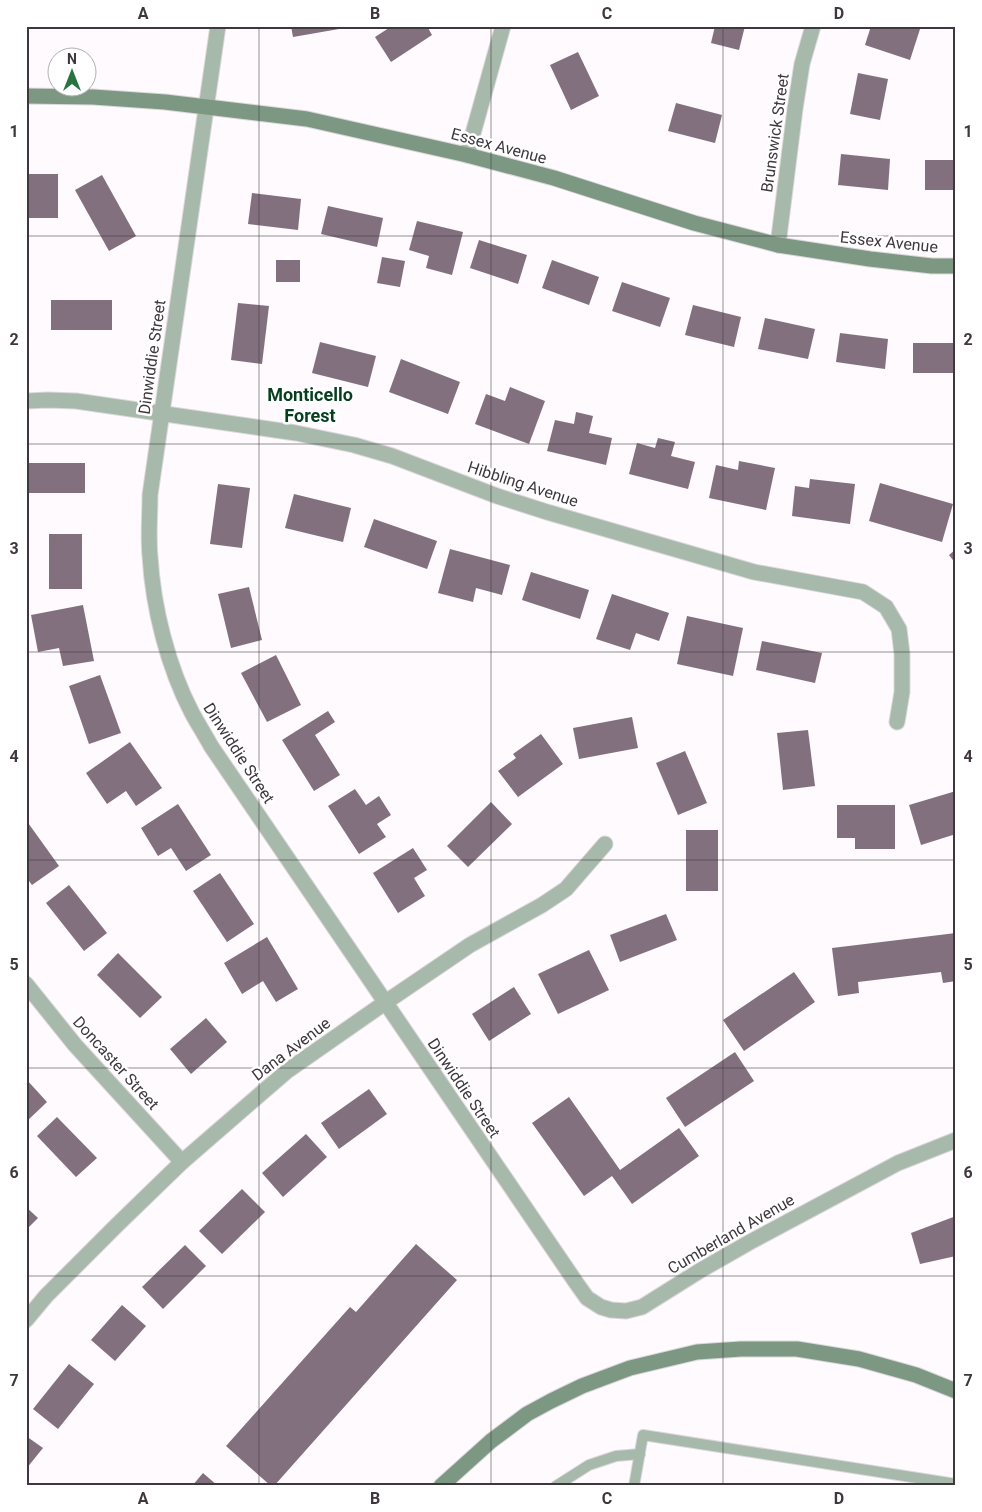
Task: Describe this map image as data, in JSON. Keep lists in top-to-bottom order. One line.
{"streets":{"street":["Brunswick Street","Essex Avenue","Dinwiddie Street","Hibbling Avenue","Dana Avenue","Doncaster Street","Cumberland Avenue"]},"crossings":[["Brunswick Street","Essex Avenue"],["Essex Avenue","Dinwiddie Street"],["Dinwiddie Street","Hibbling Avenue"],["Dinwiddie Street","Dana Avenue"],["Dinwiddie Street","Cumberland Avenue"],["Dana Avenue","Doncaster Street"]],"districts":["Monticello Forest"],"north":"top","grid":{"columns":["A","B","C","D"],"rows":["1","2","3","4","5","6","7"]}}
